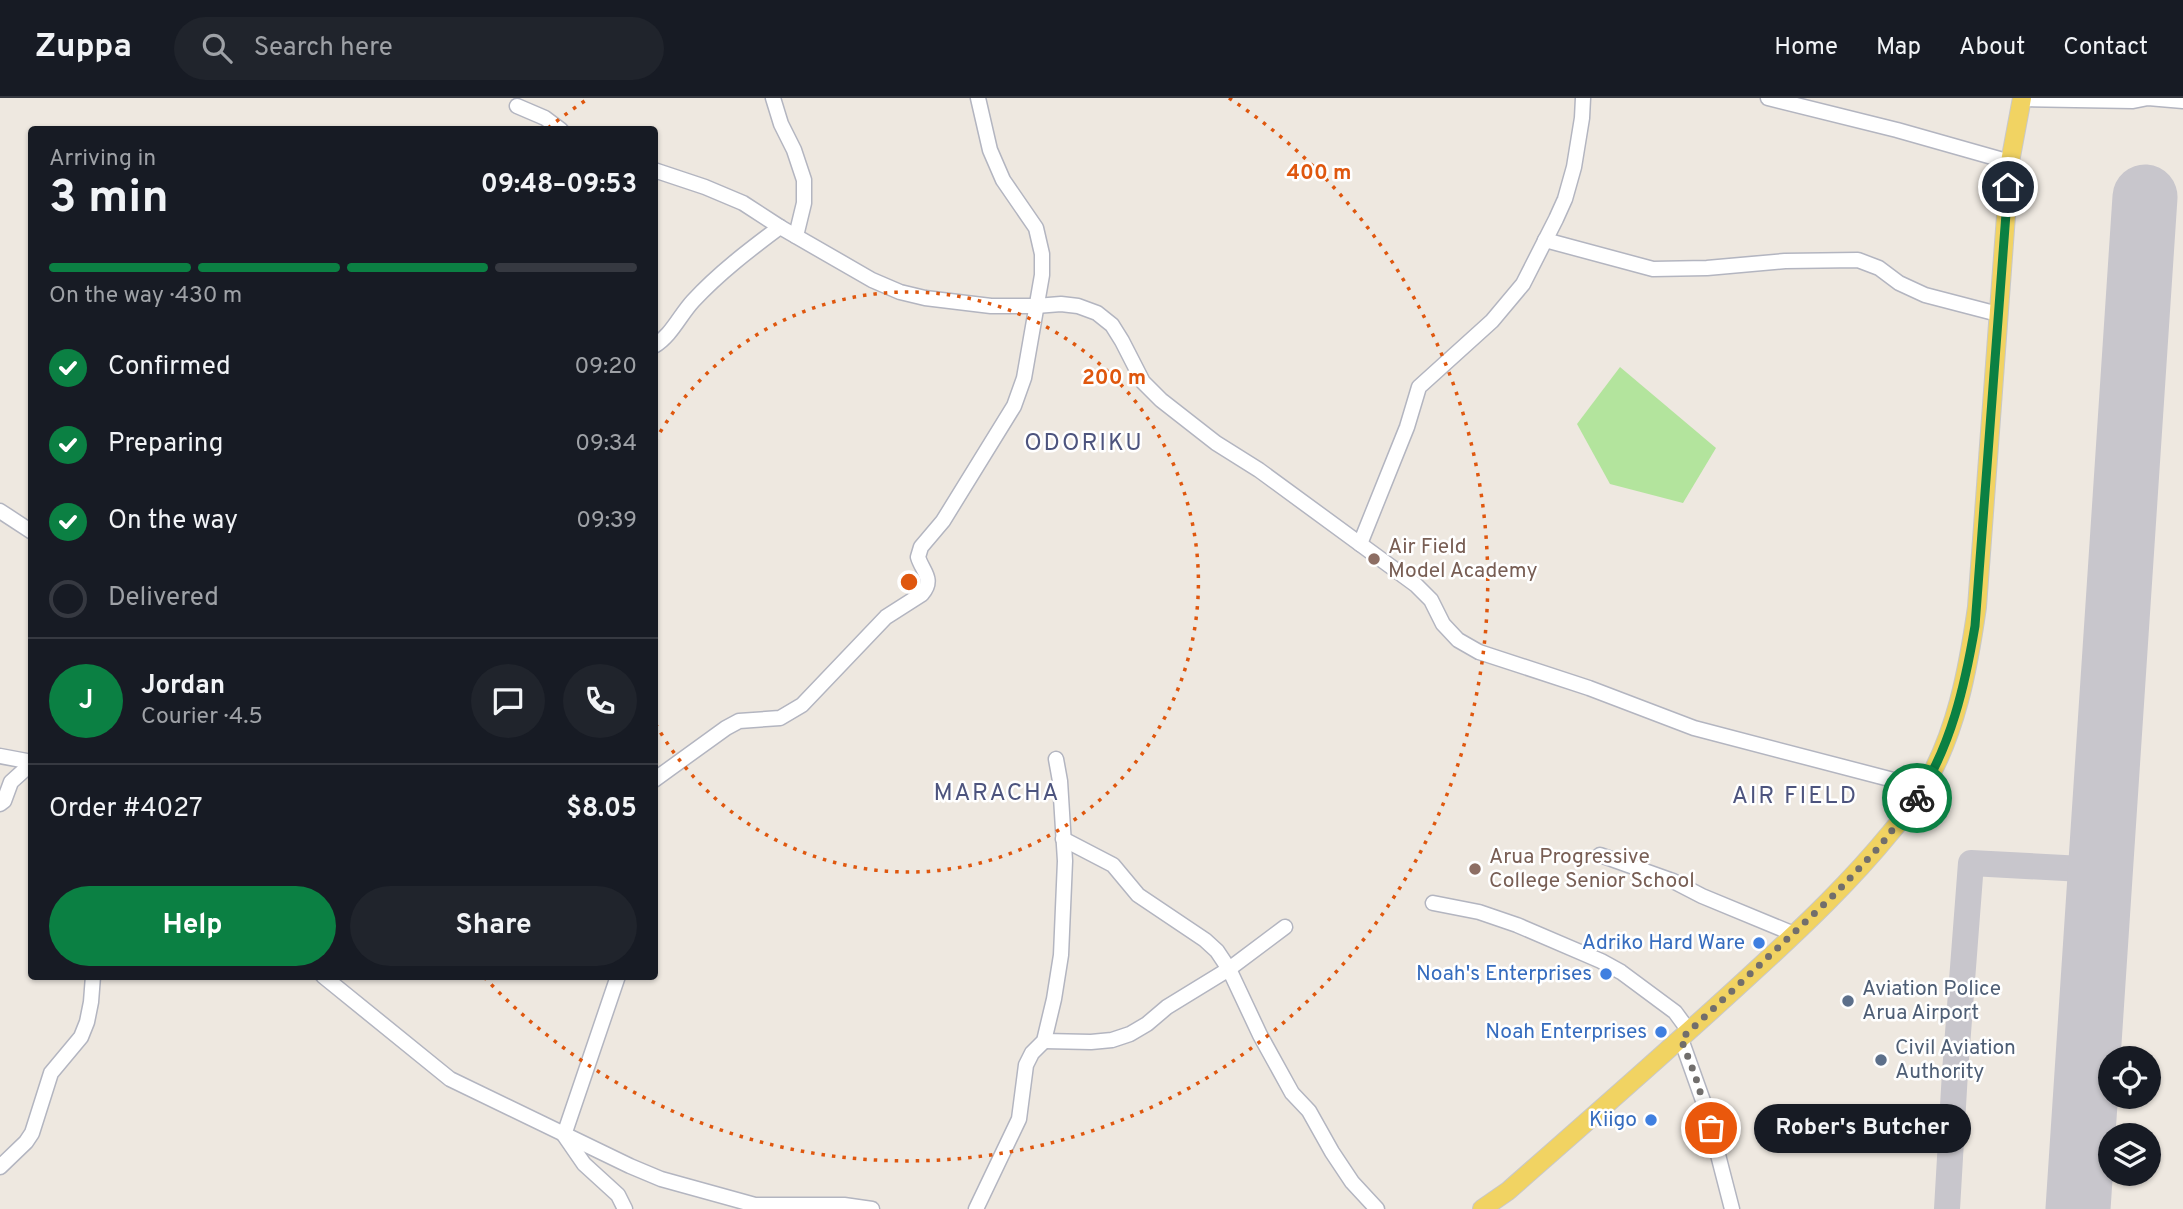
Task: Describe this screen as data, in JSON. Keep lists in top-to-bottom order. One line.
{"districts":["ODORIKU","MARACHA","AIR FIELD"],"places":["Air Field Model Academy","Arua Progressive College Senior School","Adriko Hard Ware","Noah's Enterprises","Aviation Police Arua Airport","Noah Enterprises","Civil Aviation Authority","Kiigo","Rober's Butcher"],"page":{"header":"Zuppa","search":"Search here","nav":["Home","Map","About","Contact"],"heading":["3 min","Arriving in","09:48–09:53"],"panel":["Jordan","Courier · 4.5","Order #4027","$8.05"],"bar":"On the way · 430 m","list":[["Confirmed","09:20"],["Preparing","09:34"],["On the way","09:39"],"Delivered"],"round":"J","buttons":["Help","Share"],"bubble":"Rober's Butcher"},"rings":["400 m","200 m"]}
